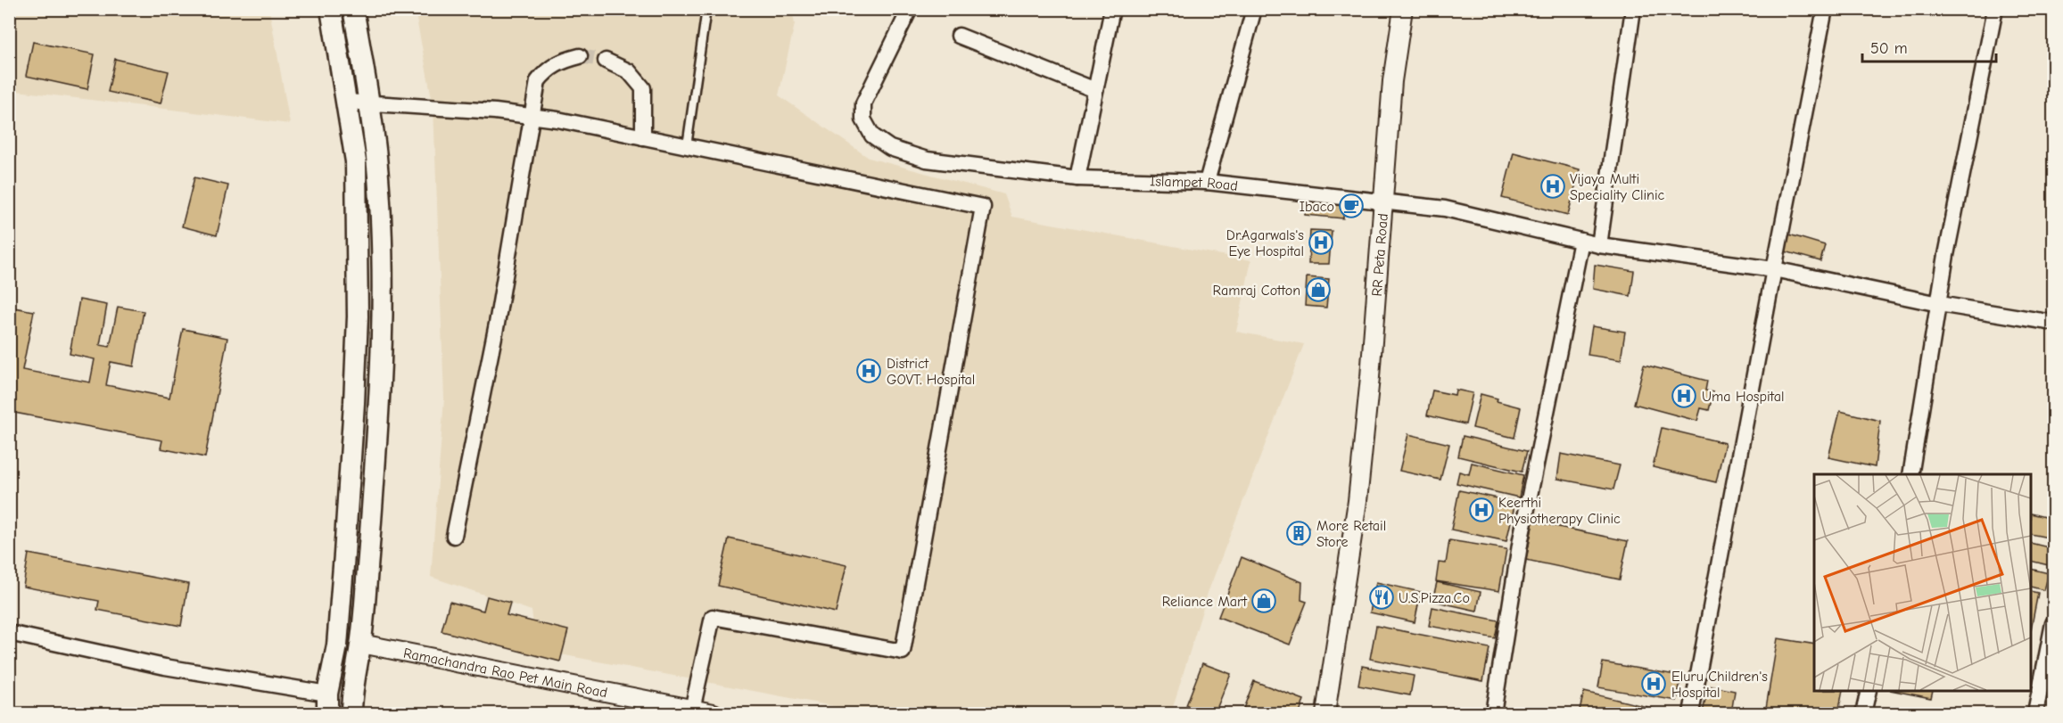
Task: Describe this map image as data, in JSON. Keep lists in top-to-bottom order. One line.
{"streets":{"street":["Islampet Road","RR Peta Road","Ramachandra Rao Pet Main Road"]},"crossings":[["Islampet Road","RR Peta Road"]],"places":{"hospital":["Vijaya Multi Speciality Clinic","Dr.Agarwals's Eye Hospital","District GOVT. Hospital","Uma Hospital","Keerthi Physiotherapy Clinic","Eluru Children's Hospital"],"cafe":["Ibaco"],"shop":["Ramraj Cotton","Reliance Mart"],"building":["More Retail Store"],"restaurant":["U.S.Pizza.Co"]},"scale_bar":"50 m"}
